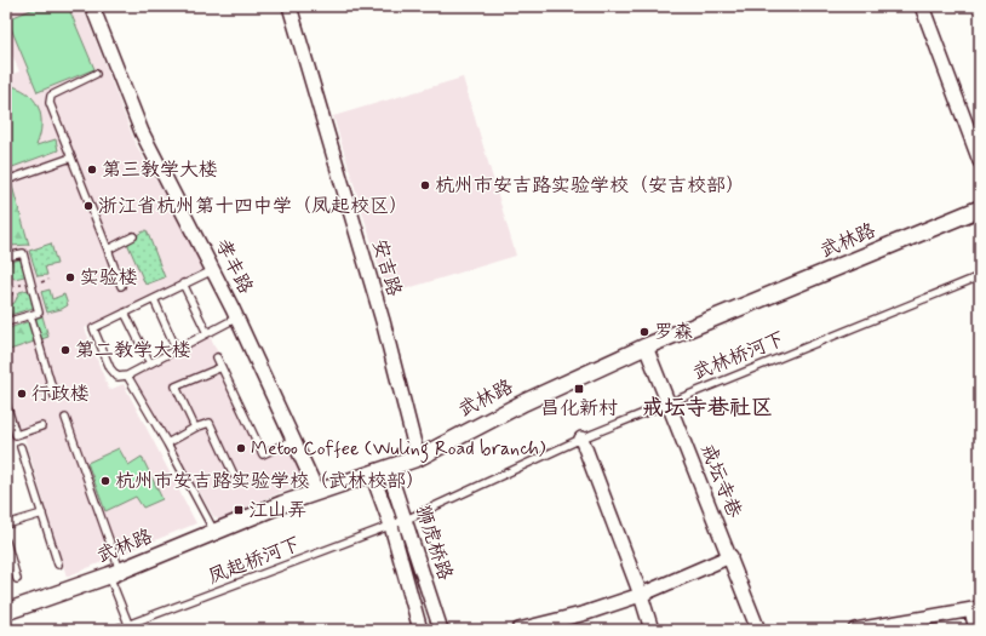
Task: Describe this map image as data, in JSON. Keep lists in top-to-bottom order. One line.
{"streets":{"street":["武林路","孝丰路","安吉路","戒坛寺巷","狮虎桥路"],"lane":["武林桥河下","凤起桥河下"]},"crossings":[["武林路","孝丰路"],["武林路","安吉路"],["武林路","戒坛寺巷"],["武林路","狮虎桥路"],["武林桥河下","戒坛寺巷"],["武林桥河下","狮虎桥路"],["武林桥河下","凤起桥河下"],["狮虎桥路","凤起桥河下"]],"districts":["戒坛寺巷社区"],"places":{"other":["第三教学大楼","杭州市安吉路实验学校（安吉校部）","浙江省杭州第十四中学（凤起校区）","实验楼","罗森","第二教学大楼","行政楼","Metoo Coffee (Wuling Road branch)","杭州市安吉路实验学校（武林校部）"],"transit":["昌化新村","江山弄"]}}
